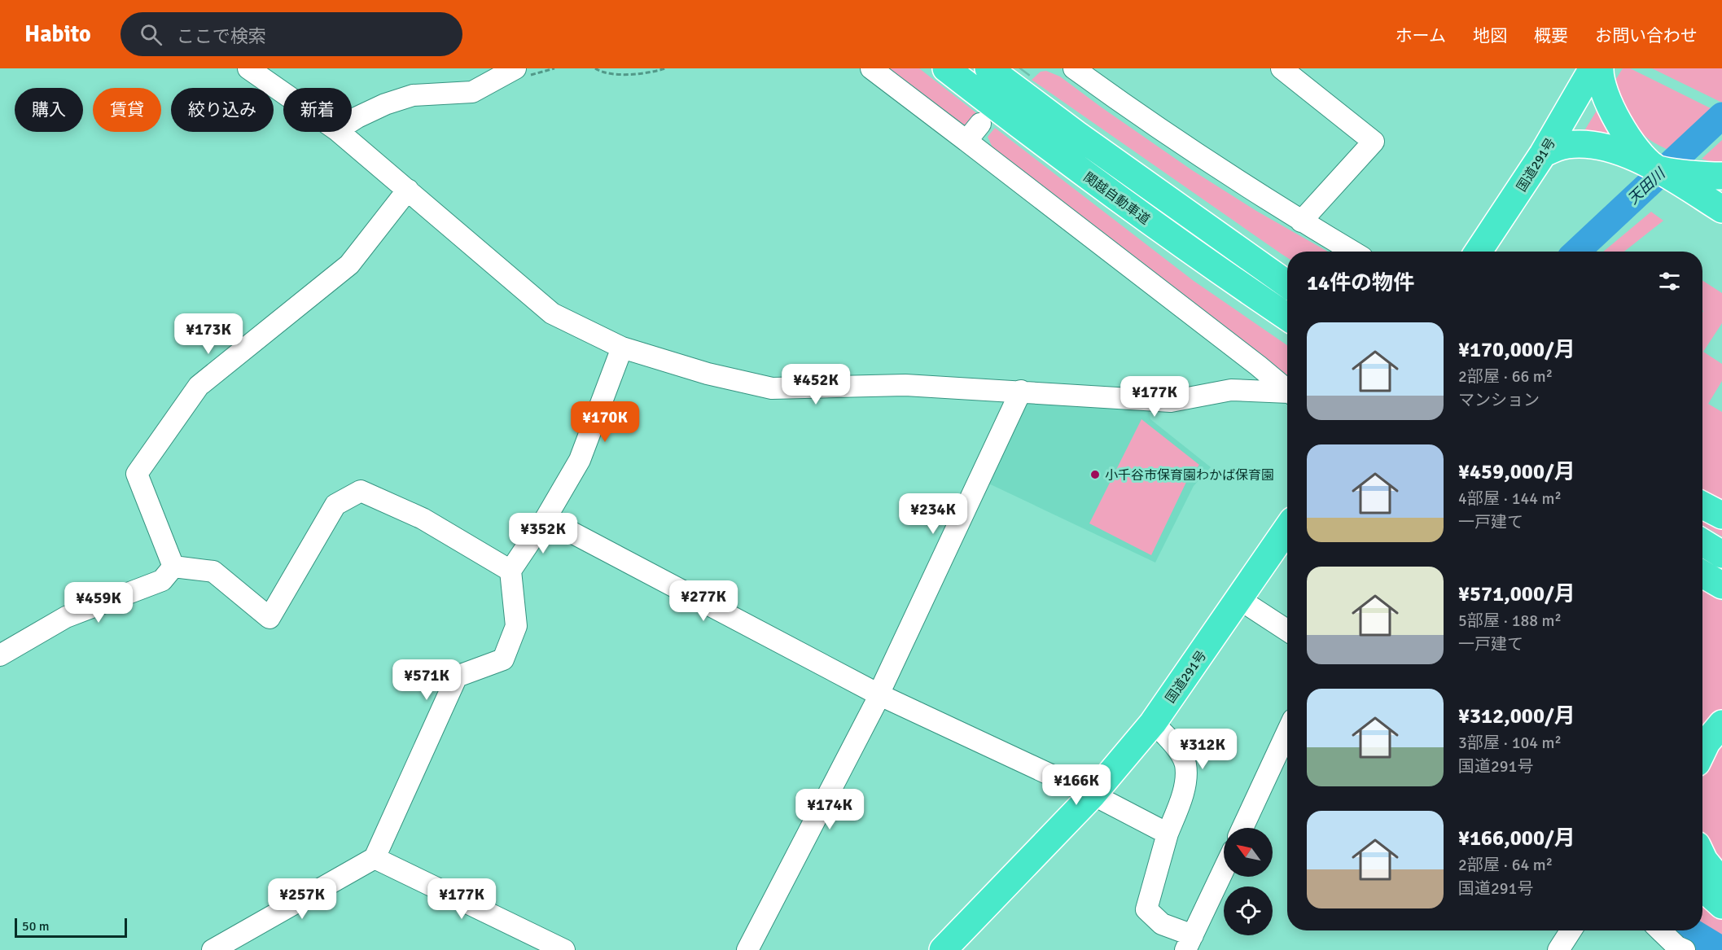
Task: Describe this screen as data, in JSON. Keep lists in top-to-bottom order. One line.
{"streets":{"highway":["国道291号","関越自動車道"]},"water":["天田川"],"places":["小千谷市保育園わかば保育園"],"scale_bar":"50 m","north":"top left","page":{"header":"Habito","search":"ここで検索","nav":["ホーム","地図","概要","お問い合わせ"],"chip":["購入","賃貸","絞り込み","新着"],"heading":"14件の物件","list":[{"name":"¥170,000/月","note":"2部屋 · 66 m² · マンション"},{"name":"¥459,000/月","note":"4部屋 · 144 m² · 一戸建て"},{"name":"¥571,000/月","note":"5部屋 · 188 m² · 一戸建て"},{"name":"¥312,000/月","note":"3部屋 · 104 m² · 国道291号"},{"name":"¥166,000/月","note":"2部屋 · 64 m² · 国道291号"}],"price":["¥173K","¥452K","¥177K","¥170K","¥234K","¥352K","¥277K","¥459K","¥571K","¥312K","¥166K","¥174K","¥257K","¥177K"],"scale":"50 m"}}
